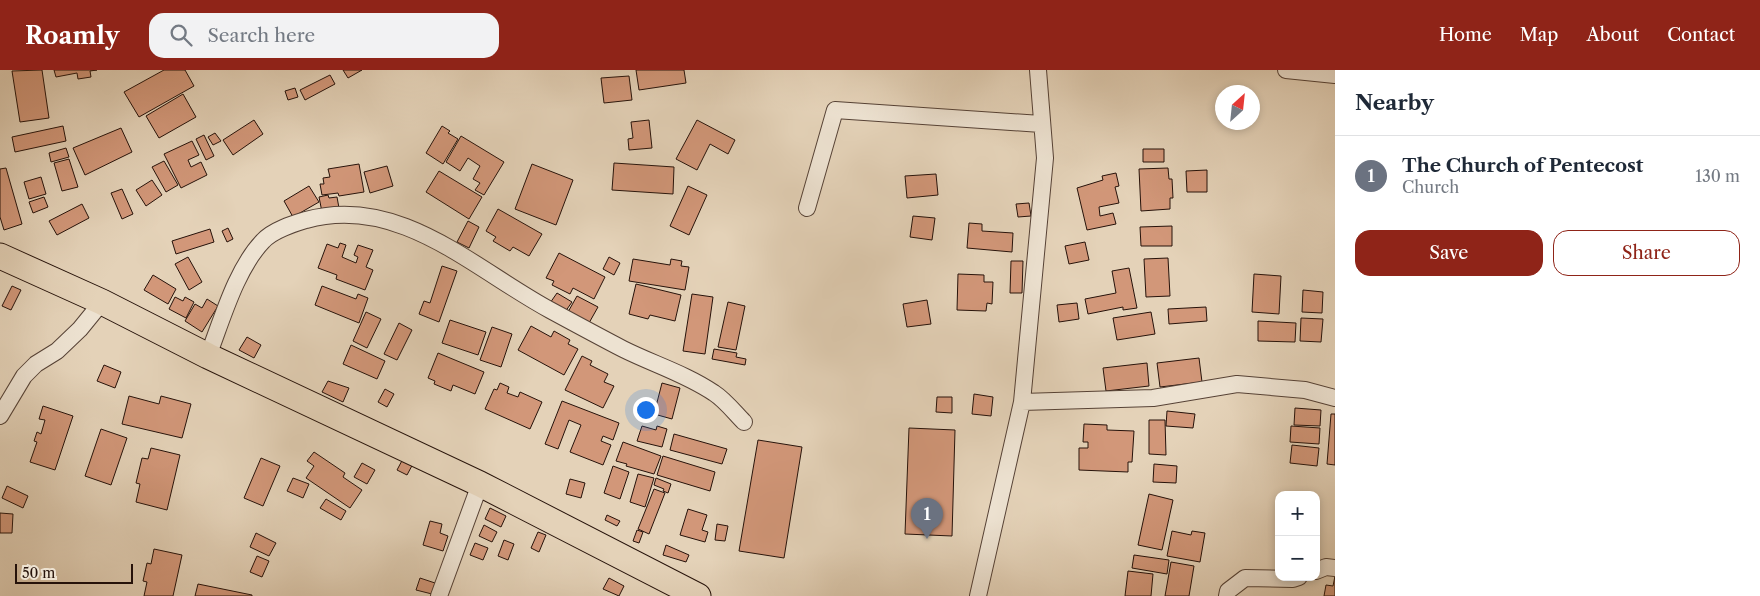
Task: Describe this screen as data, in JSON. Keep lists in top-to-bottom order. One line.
{"scale_bar":"50 m","north":"top right","page":{"header":"Roamly","search":"Search here","nav":["Home","Map","About","Contact"],"heading":"Nearby","list":[{"mark":"1","name":"The Church of Pentecost","note":"Church","value":"130 m"}],"buttons":["Save","Share"],"map_buttons":["+","−"],"pins":"1","scale":"50 m"}}
